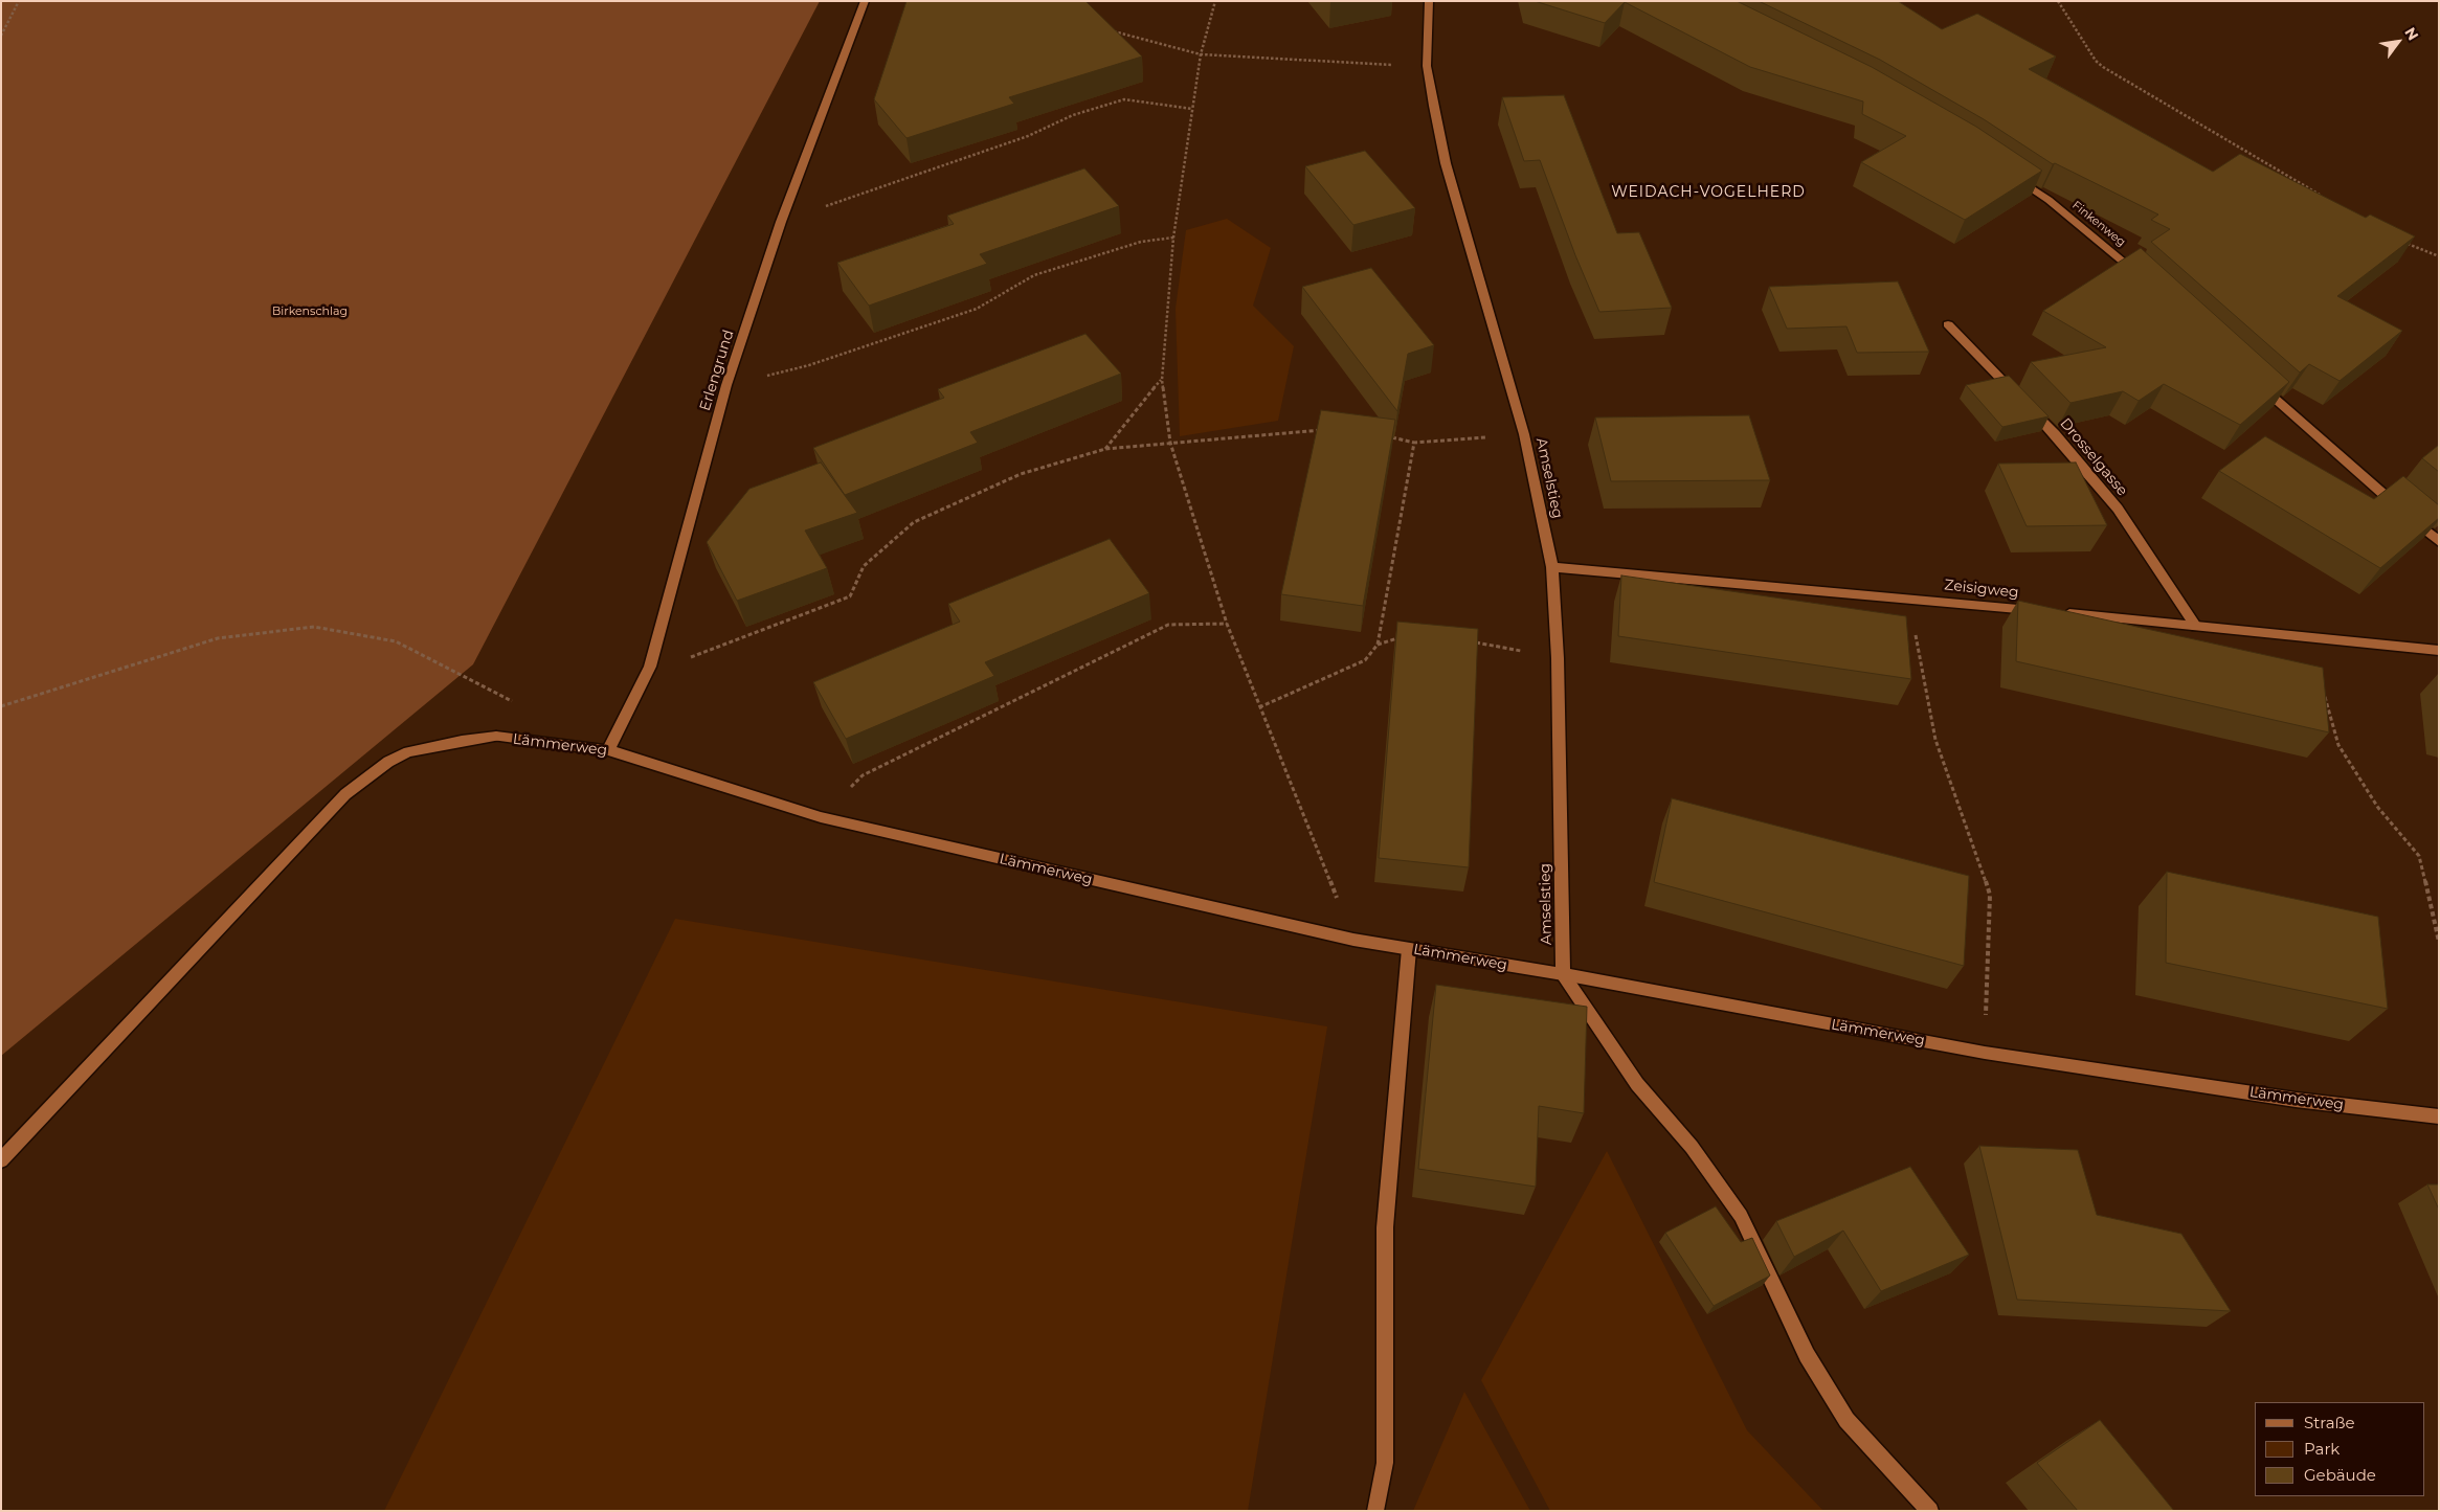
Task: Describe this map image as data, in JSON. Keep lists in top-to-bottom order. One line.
{"streets":{"street":["Finkenweg","Erlengrund","Drosselgasse","Amselstieg","Zeisigweg","Lämmerweg"]},"crossings":[["Erlengrund","Lämmerweg"],["Drosselgasse","Zeisigweg"],["Amselstieg","Zeisigweg"],["Amselstieg","Lämmerweg"]],"districts":["WEIDACH-VOGELHERD"],"parks":["Birkenschlag"],"legend":["Straße","Park","Gebäude"],"north":"top right"}
